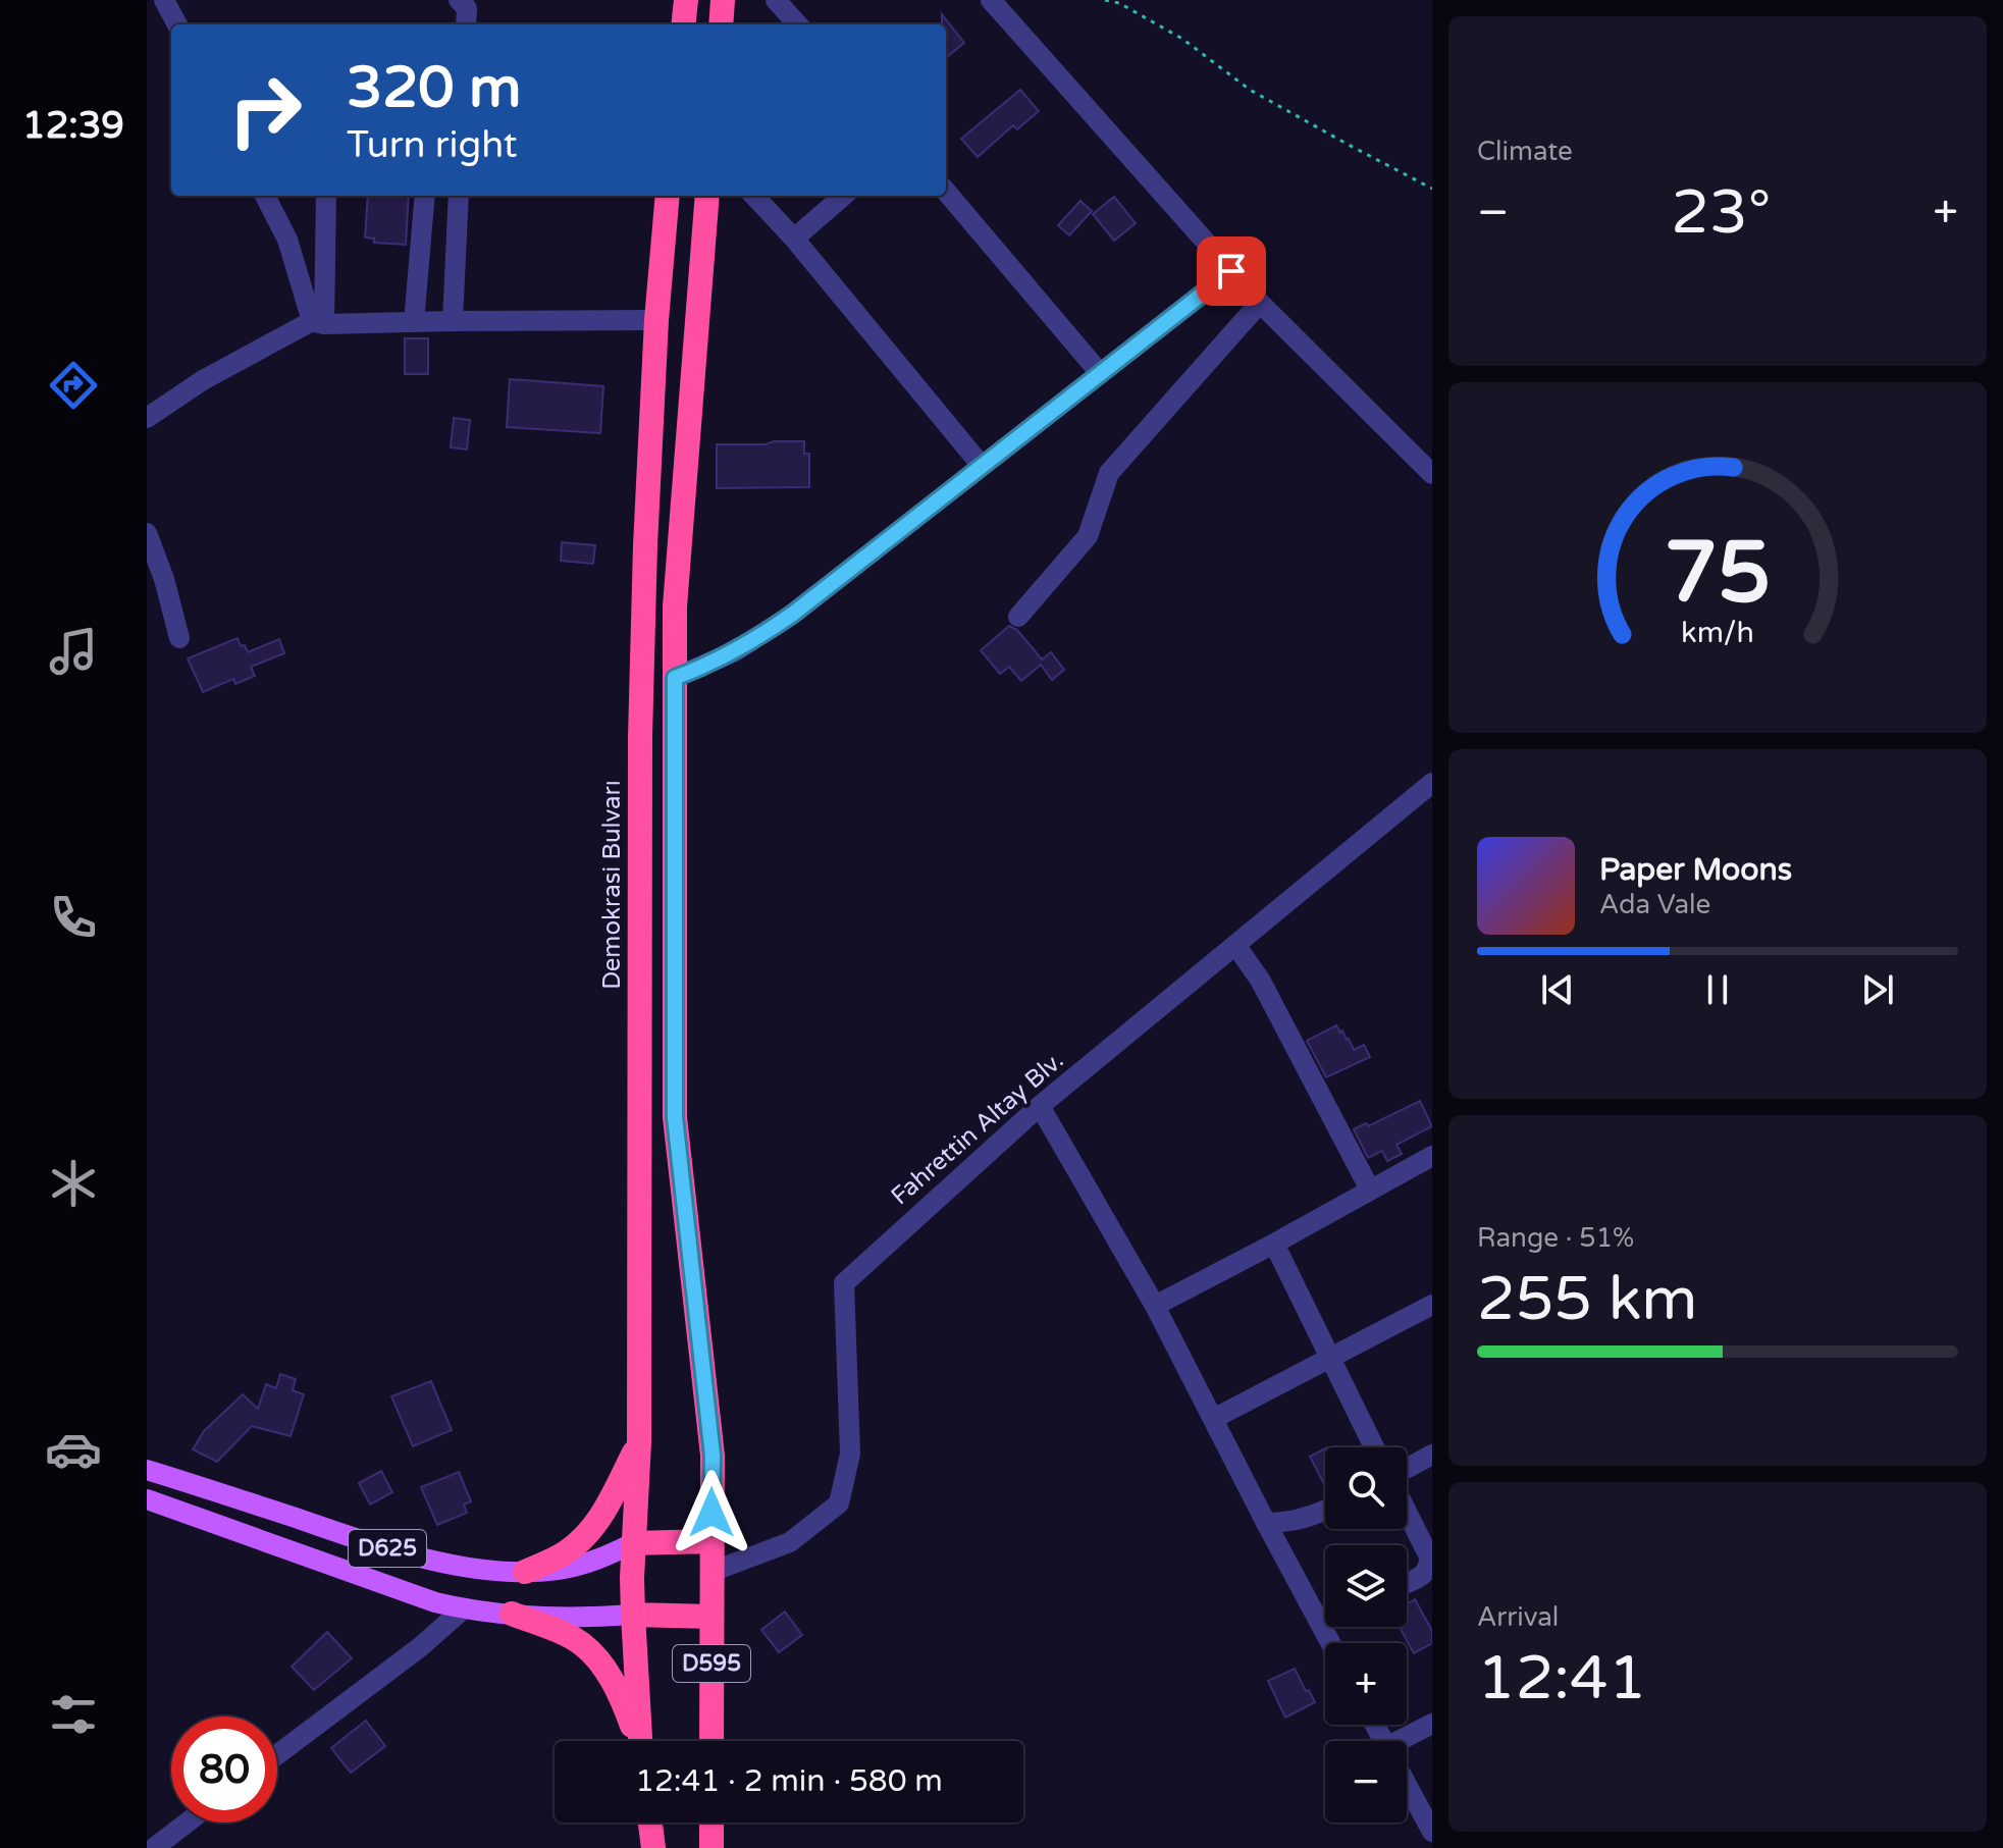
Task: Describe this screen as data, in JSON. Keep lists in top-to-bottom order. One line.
{"streets":{"highway":["Demokrasi Bulvarı","D595"],"main road":["D625"],"street":["Fahrettin Altay Blv."]},"crossings":[["Demokrasi Bulvarı","D625"],["Demokrasi Bulvarı","D595"],["Fahrettin Altay Blv.","D595"],["D625","D595"]],"page":{"tabs":"12:39","tile":["Climate",["Range · 51%","255 km"],["Arrival","12:41"]],"turn":["320 m","Turn right"],"heat":["−","23°","+"],"song":["Paper Moons","Ada Vale"],"map_buttons":["+","−"],"limit":"80","trip":"12:41 · 2 min · 580 m","gauge":["75","km/h"]}}
